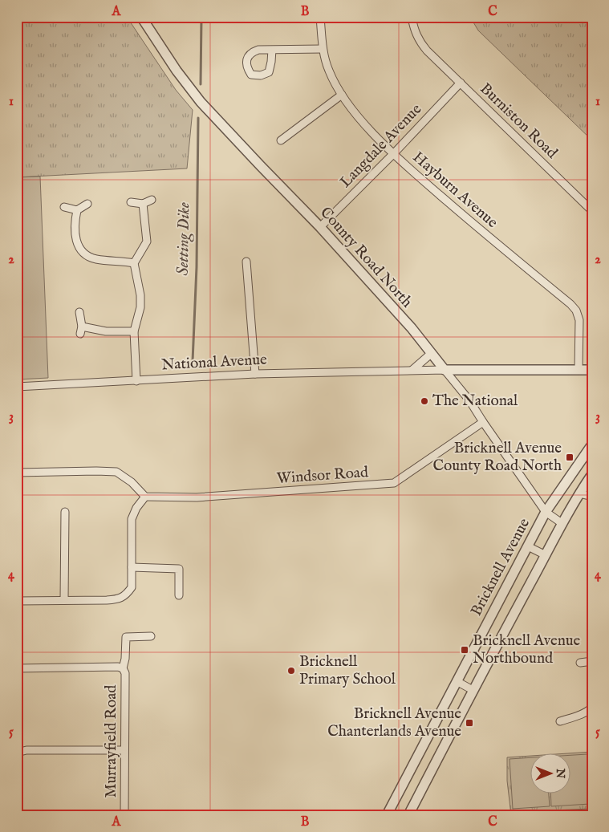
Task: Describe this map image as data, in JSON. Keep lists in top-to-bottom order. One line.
{"streets":{"street":["Burniston Road","Langdale Avenue","Hayburn Avenue","County Road North","National Avenue","Windsor Road","Bricknell Avenue","Murrayfield Road"]},"crossings":[["Burniston Road","Langdale Avenue"],["Langdale Avenue","Hayburn Avenue"],["Langdale Avenue","County Road North"],["Hayburn Avenue","National Avenue"],["County Road North","National Avenue"],["County Road North","Windsor Road"],["County Road North","Bricknell Avenue"]],"water":["Setting Dike"],"places":{"other":["The National","Bricknell Primary School"],"transit":["Bricknell Avenue County Road North","Bricknell Avenue Northbound","Bricknell Avenue Chanterlands Avenue"]},"north":"right","grid":{"columns":["A","B","C"],"rows":["1","2","3","4","5"]}}
